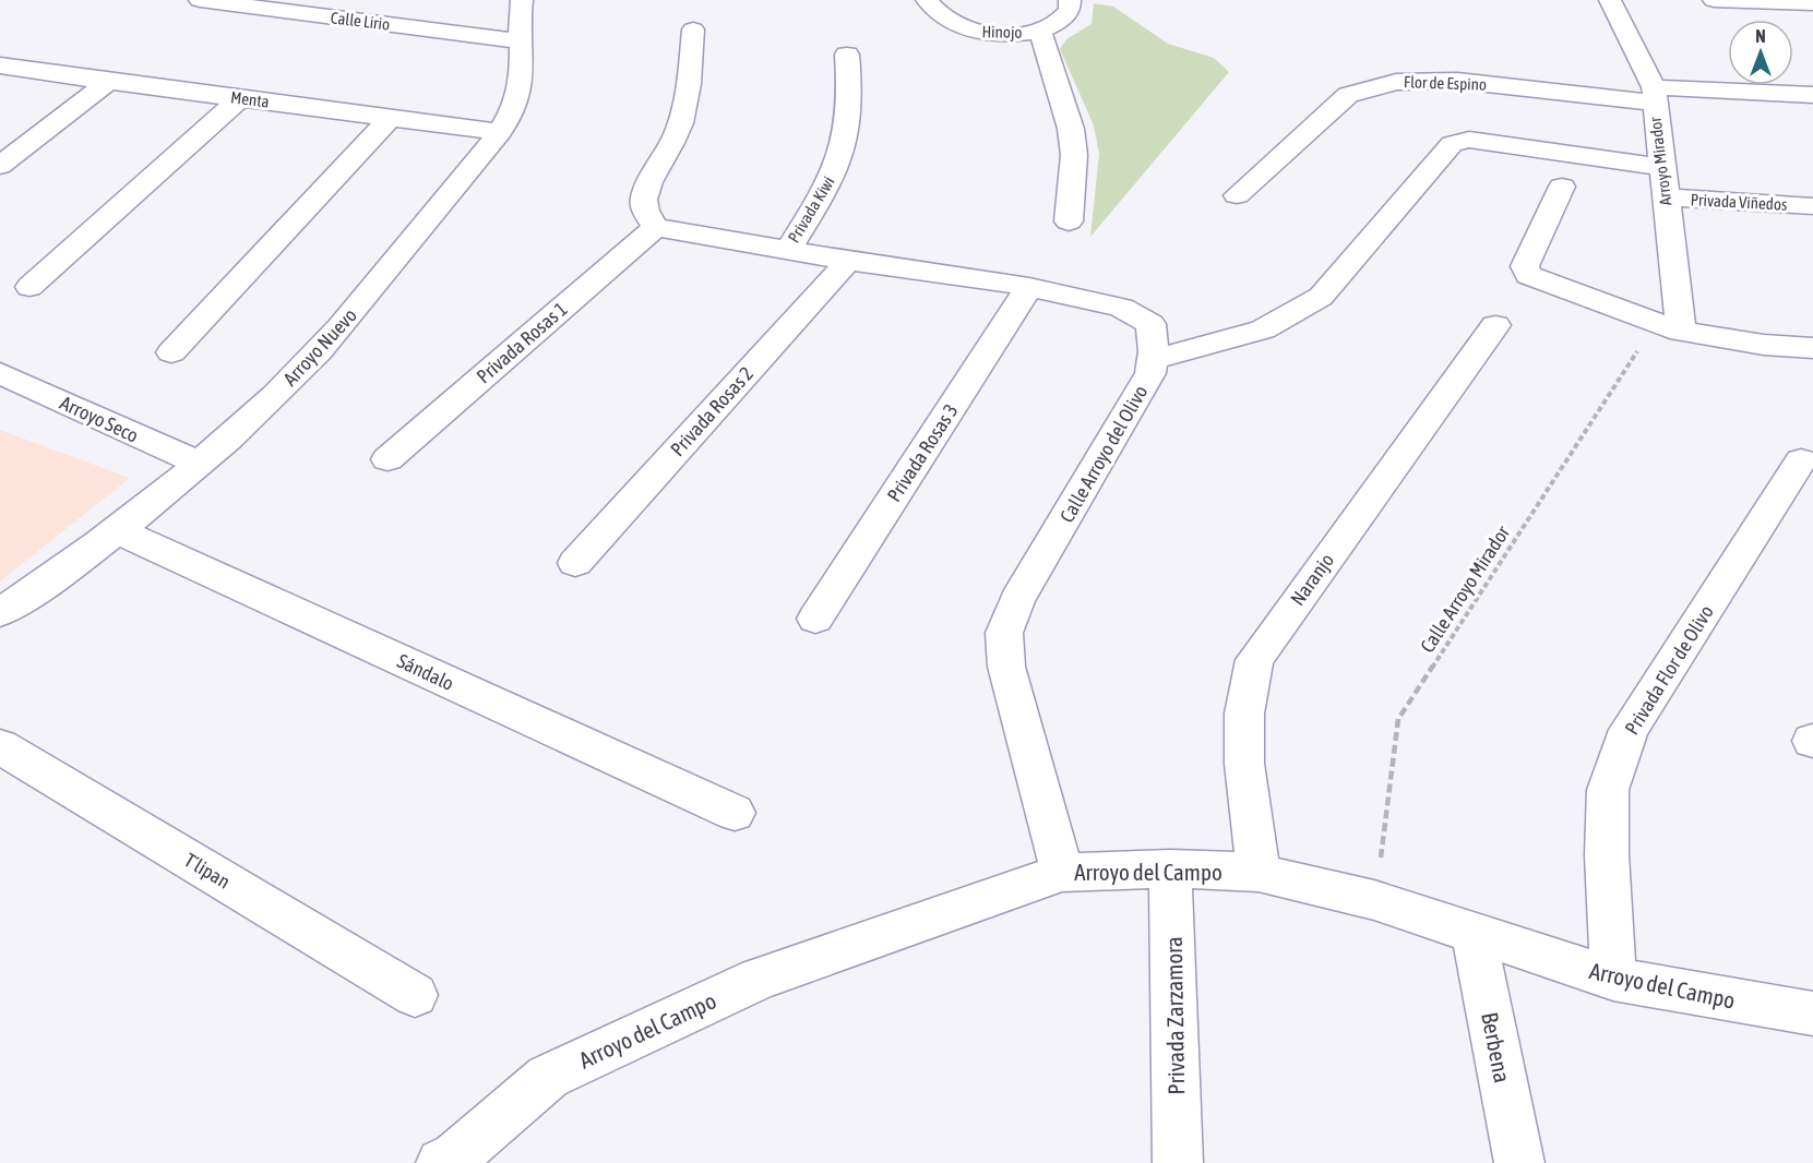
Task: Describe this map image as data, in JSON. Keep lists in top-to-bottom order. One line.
{"streets":{"street":["Calle Lirio","Hinojo","Flor de Espino","Menta","Arroyo Mirador","Privada Viñedos","Privada Kiwi","Privada Rosas 1","Arroyo Nuevo","Privada Rosas 2","Arroyo Seco","Privada Rosas 3","Calle Arroyo del Olivo","Naranjo","Privada Flor de Olivo","Sándalo","T´lipan","Arroyo del Campo","Privada Zarzamora","Berbena"],"path":["Calle Arroyo Mirador"]},"crossings":[["Calle Lirio","Arroyo Nuevo"],["Flor de Espino","Arroyo Mirador"],["Menta","Arroyo Nuevo"],["Arroyo Mirador","Privada Viñedos"],["Arroyo Mirador","Calle Arroyo Mirador"],["Privada Kiwi","Calle Arroyo del Olivo"],["Privada Rosas 1","Calle Arroyo del Olivo"],["Arroyo Nuevo","Arroyo Seco"],["Arroyo Nuevo","Sándalo"],["Privada Rosas 2","Calle Arroyo del Olivo"],["Privada Rosas 3","Calle Arroyo del Olivo"],["Calle Arroyo del Olivo","Arroyo del Campo"],["Naranjo","Arroyo del Campo"],["Calle Arroyo Mirador","Arroyo del Campo"],["Privada Flor de Olivo","Arroyo del Campo"],["Arroyo del Campo","Privada Zarzamora"],["Arroyo del Campo","Berbena"]],"north":"top"}
